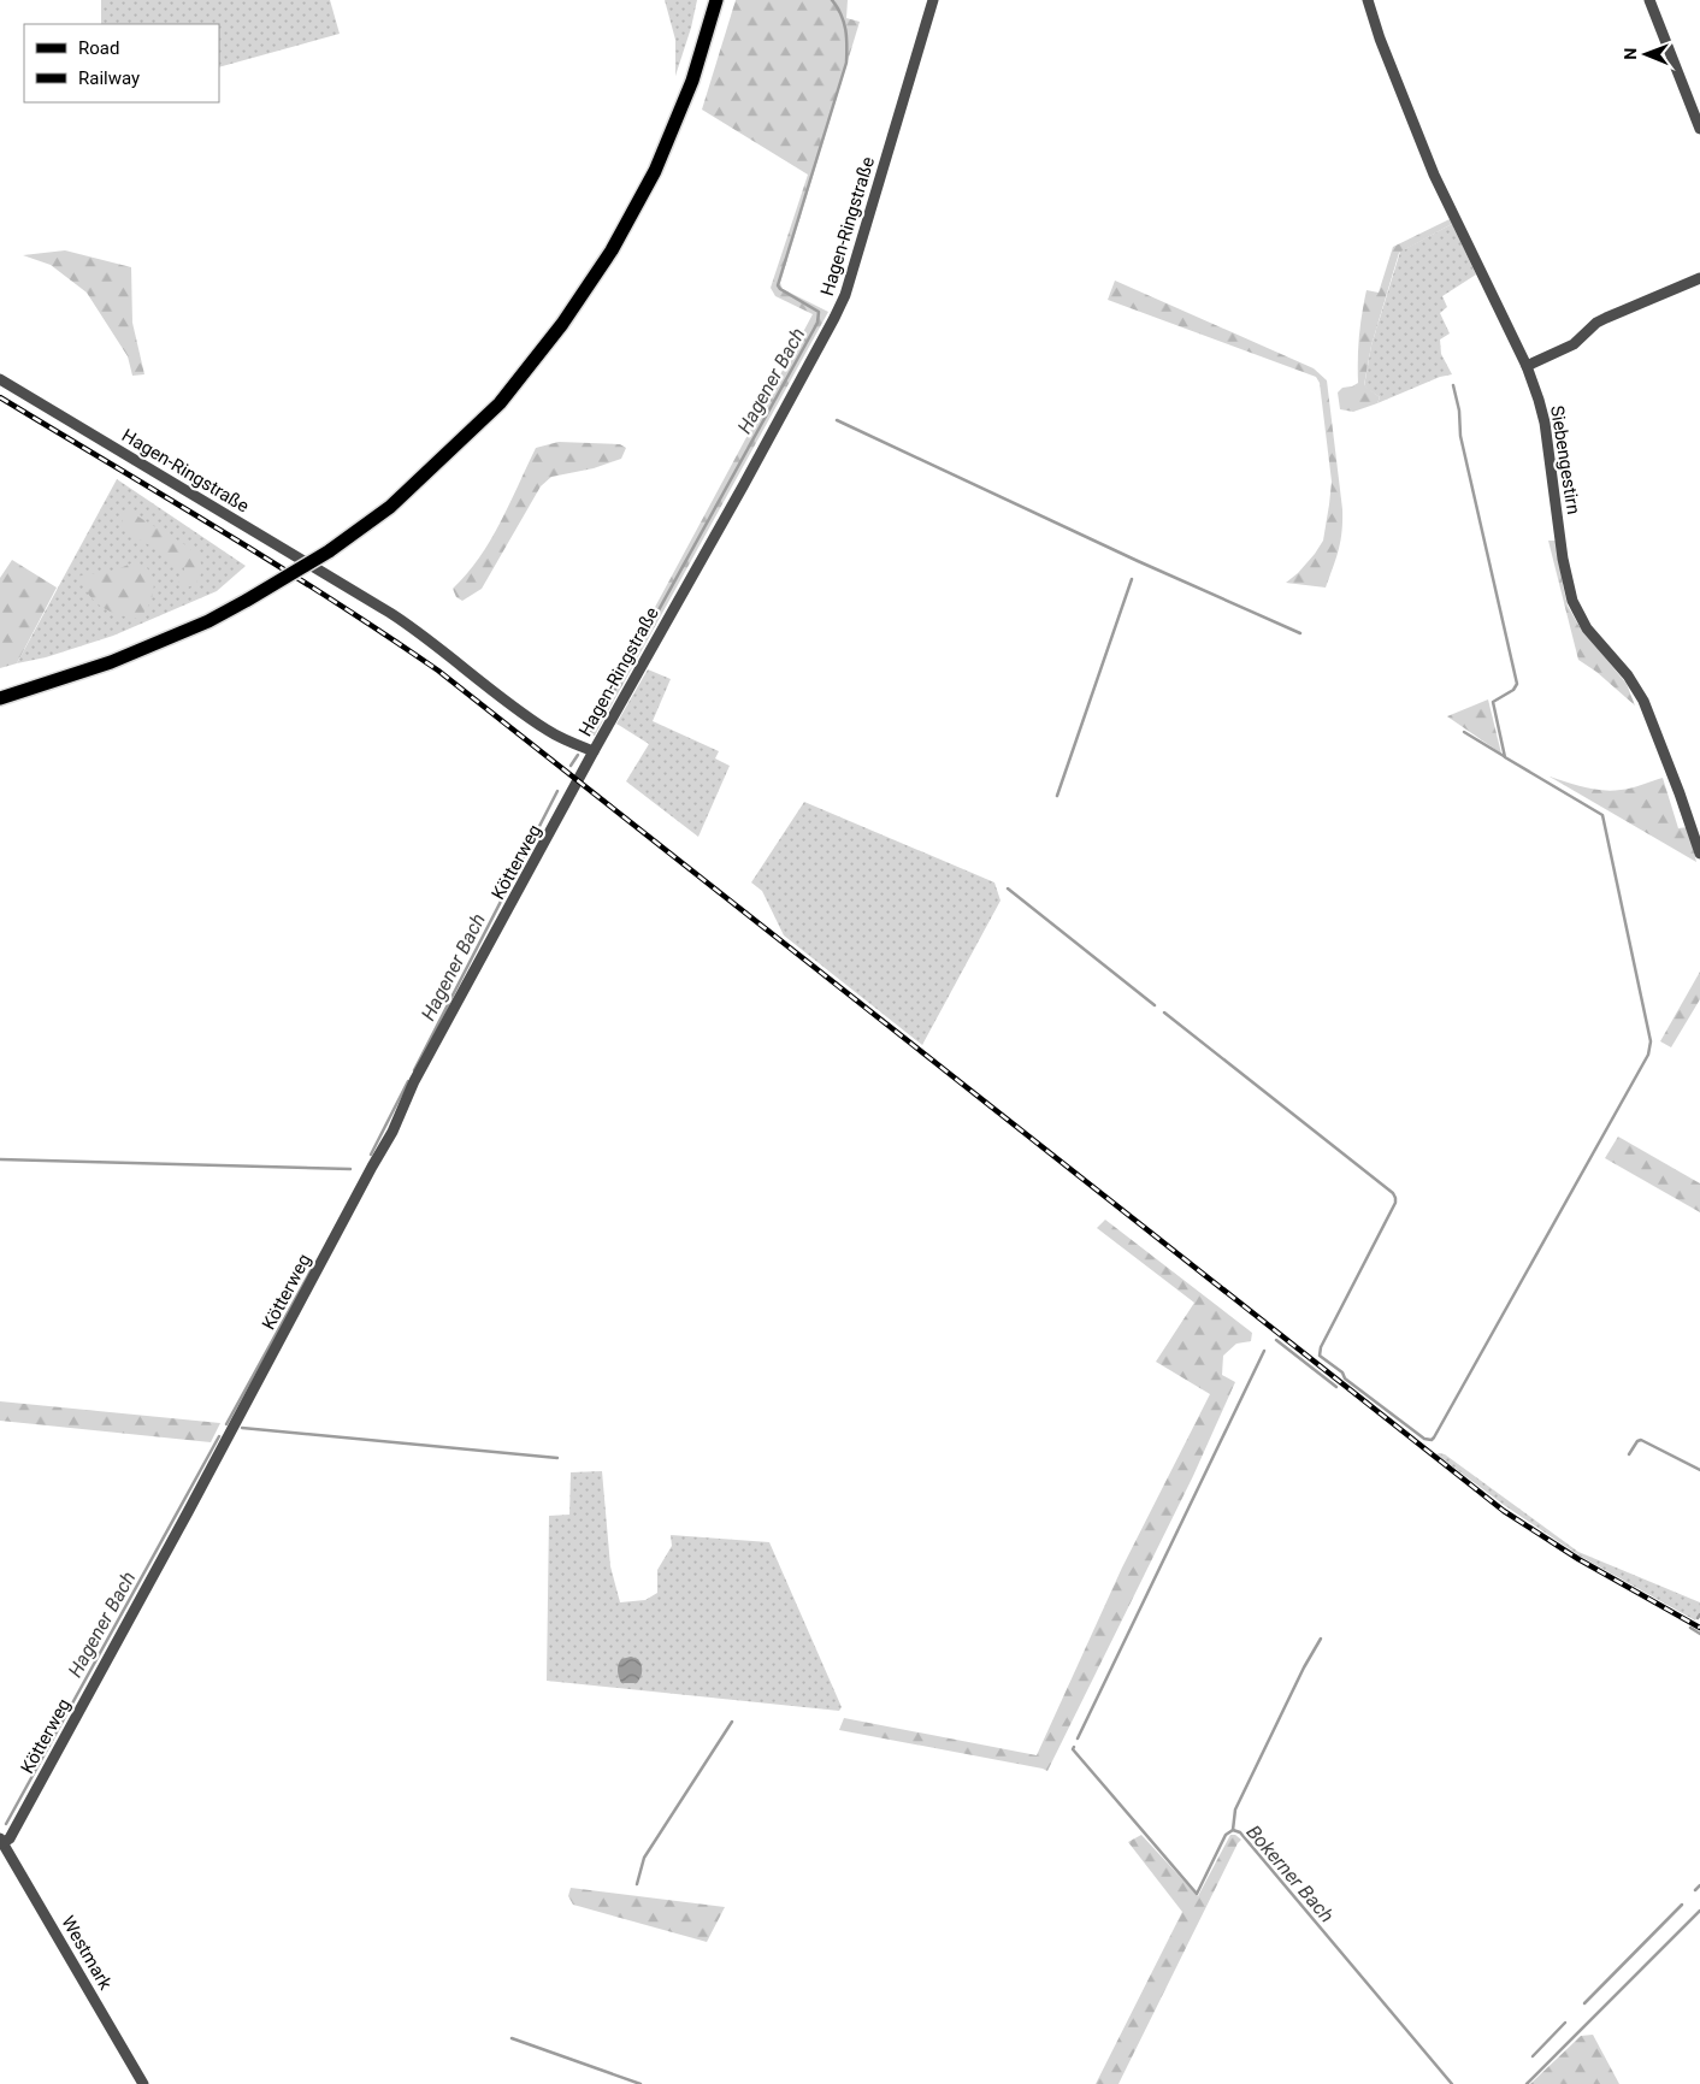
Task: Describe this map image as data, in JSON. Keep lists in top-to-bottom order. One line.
{"streets":{"street":["Hagen-Ringstraße","Siebengestirn","Kötterweg","Westmark"]},"crossings":[["Hagen-Ringstraße","Kötterweg"],["Kötterweg","Westmark"]],"water":["Hagener Bach","Bokerner Bach"],"legend":["Road","Railway"],"north":"left"}
